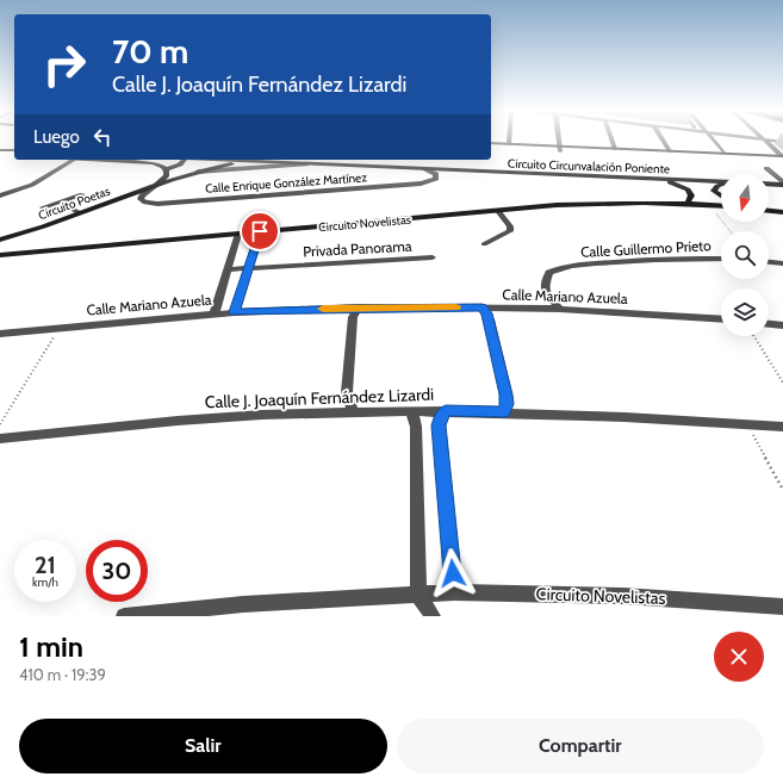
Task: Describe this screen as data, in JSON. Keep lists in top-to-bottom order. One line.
{"streets":{"main road":["Circuito Circunvalación Poniente","Circuito Poetas","Circuito Novelistas"],"street":["Calle Enrique González Martínez","Privada Panorama","Calle Guillermo Prieto","Calle Mariano Azuela","Calle J. Joaquín Fernández Lizardi"]},"crossings":[["Circuito Circunvalación Poniente","Calle Enrique González Martínez"],["Circuito Circunvalación Poniente","Circuito Poetas"],["Calle Enrique González Martínez","Circuito Poetas"],["Calle Guillermo Prieto","Calle Mariano Azuela"]],"north":"bottom","page":{"turn":["70 m","Calle J. Joaquín Fernández Lizardi"],"then":"Luego","speed":"21 km/h","limit":"30","heading":["1 min","410 m · 19:39"],"buttons":["Salir","Compartir"]}}
